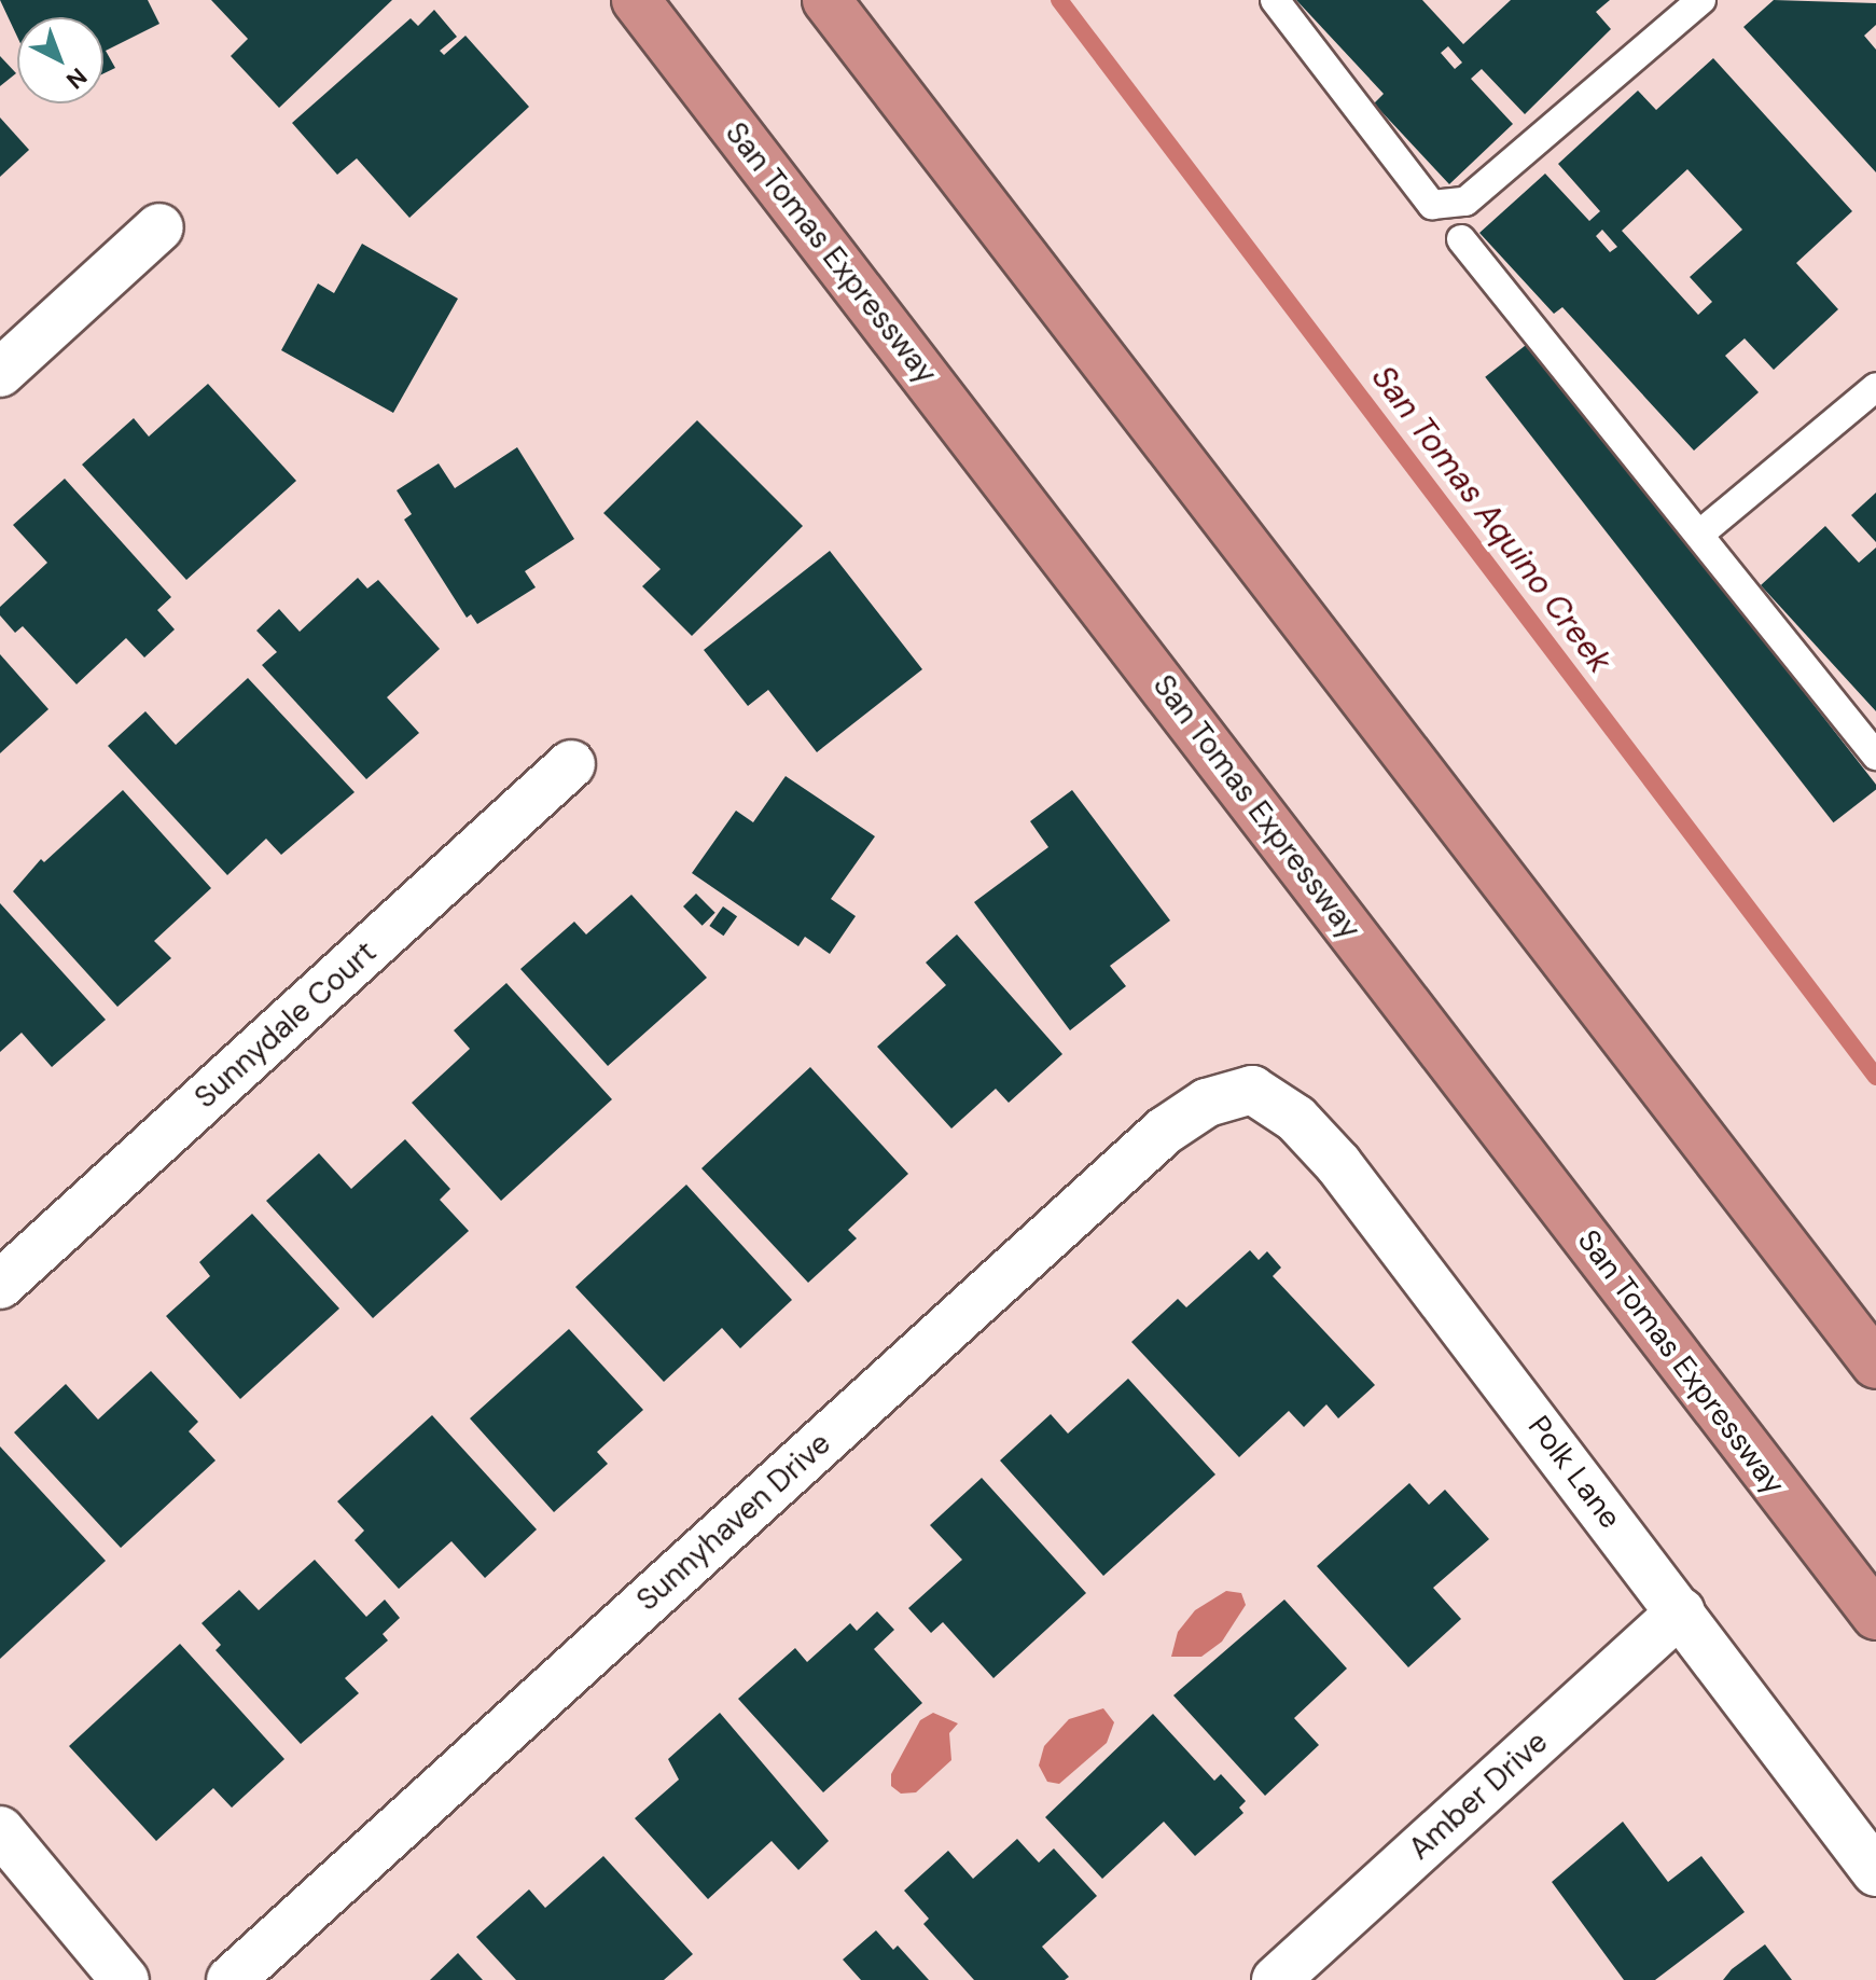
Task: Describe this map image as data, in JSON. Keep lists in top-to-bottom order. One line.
{"streets":{"highway":["San Tomas Expressway"],"street":["Sunnydale Court","Polk Lane","Sunnyhaven Drive","Amber Drive"]},"crossings":[["Polk Lane","Sunnyhaven Drive"],["Polk Lane","Amber Drive"]],"water":["San Tomas Aquino Creek"],"north":"bottom right"}
